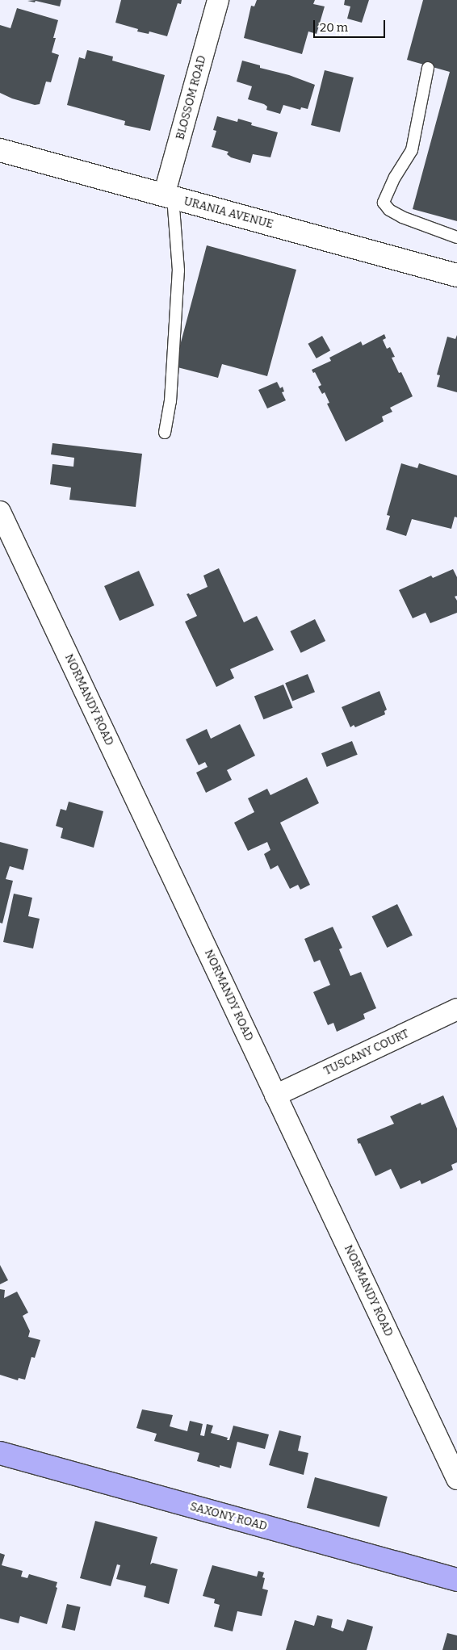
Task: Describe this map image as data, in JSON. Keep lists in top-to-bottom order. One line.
{"streets":{"main road":["SAXONY ROAD"],"street":["BLOSSOM ROAD","URANIA AVENUE","NORMANDY ROAD","TUSCANY COURT"]},"crossings":[["BLOSSOM ROAD","URANIA AVENUE"],["NORMANDY ROAD","TUSCANY COURT"]],"scale_bar":"20 m"}
